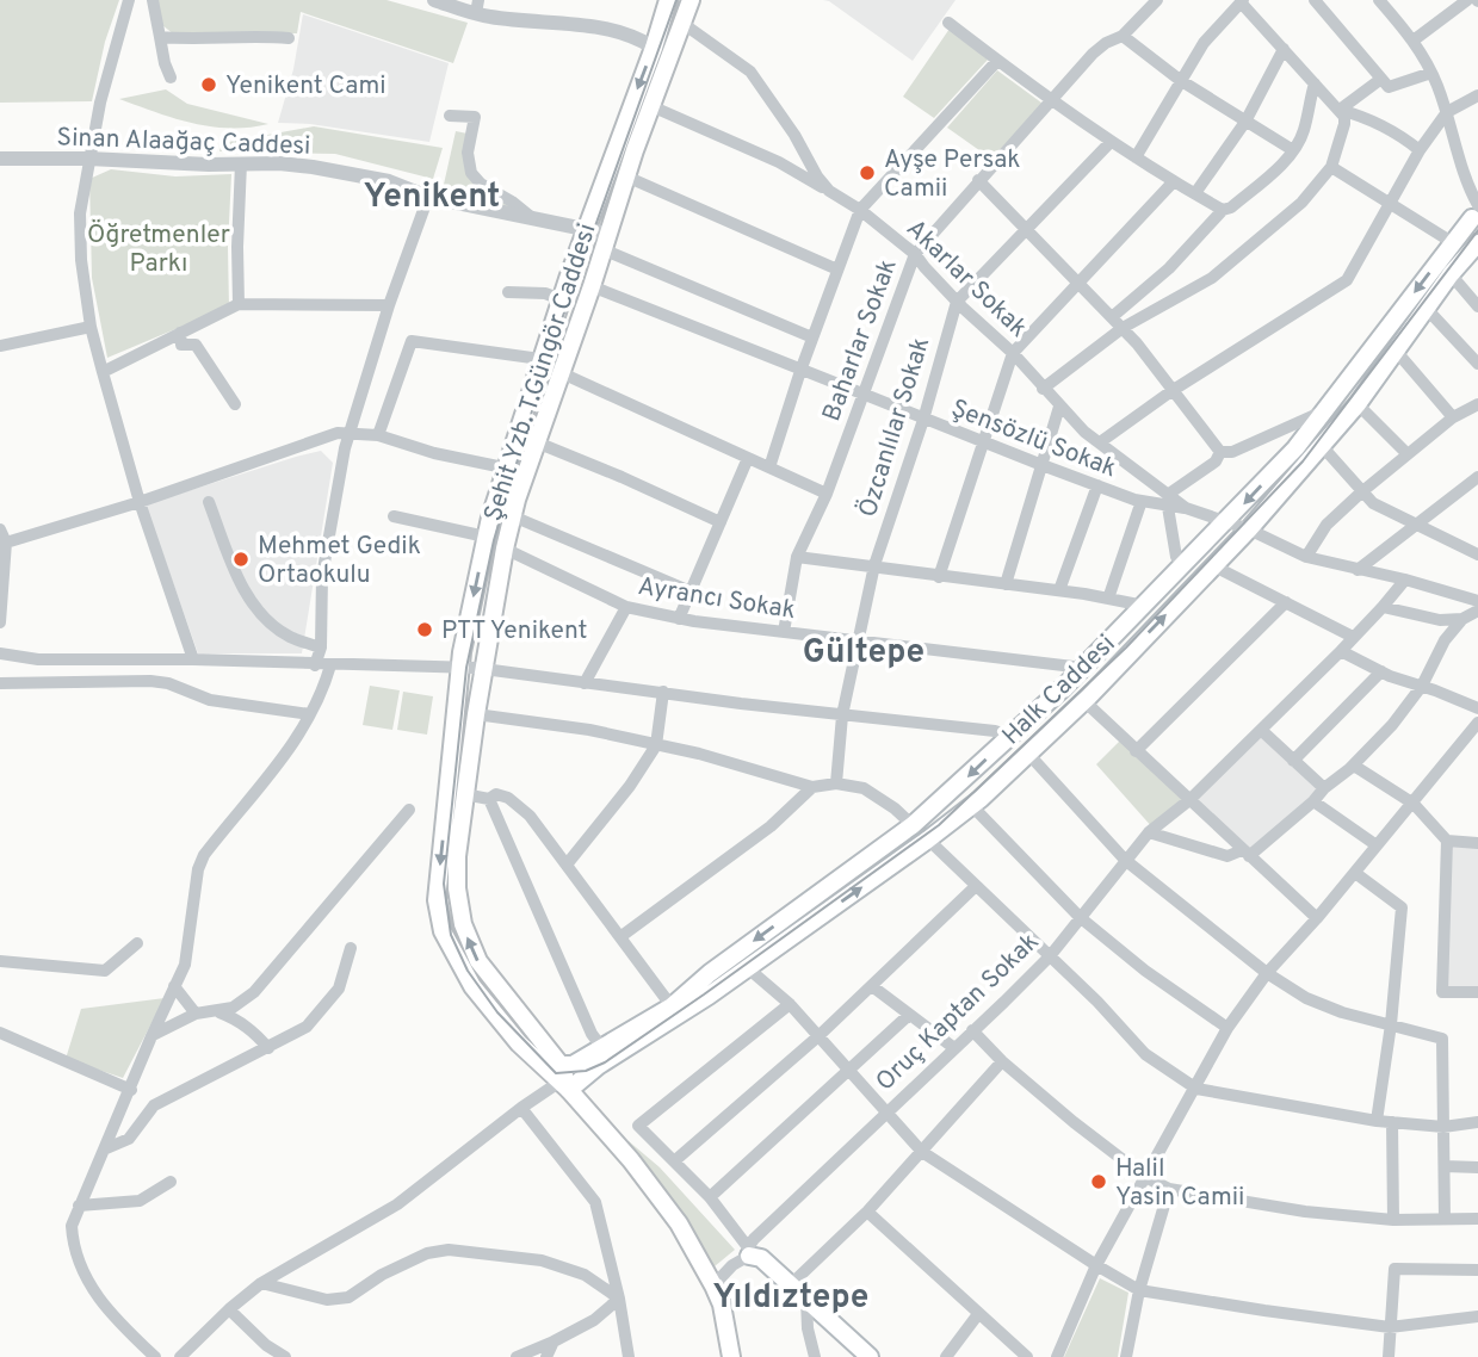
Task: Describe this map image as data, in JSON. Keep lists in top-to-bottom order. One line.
{"streets":{"main road":["Şehit Yzb. T.Güngör Caddesi","Halk Caddesi"],"street":["Sinan Alaağaç Caddesi","Akarlar Sokak","Baharlar Sokak","Özcanlılar Sokak","Şensözlü Sokak","Ayrancı Sokak","Oruç Kaptan Sokak"]},"crossings":[["Sinan Alaağaç Caddesi","Şehit Yzb. T.Güngör Caddesi"],["Akarlar Sokak","Baharlar Sokak"],["Akarlar Sokak","Şehit Yzb. T.Güngör Caddesi"],["Akarlar Sokak","Özcanlılar Sokak"],["Akarlar Sokak","Şensözlü Sokak"],["Baharlar Sokak","Şensözlü Sokak"],["Baharlar Sokak","Ayrancı Sokak"],["Şehit Yzb. T.Güngör Caddesi","Şensözlü Sokak"],["Şehit Yzb. T.Güngör Caddesi","Ayrancı Sokak"],["Şehit Yzb. T.Güngör Caddesi","Halk Caddesi"],["Şehit Yzb. T.Güngör Caddesi","Oruç Kaptan Sokak"],["Özcanlılar Sokak","Şensözlü Sokak"],["Özcanlılar Sokak","Ayrancı Sokak"],["Şensözlü Sokak","Halk Caddesi"],["Ayrancı Sokak","Halk Caddesi"]],"districts":["Yenikent","Gültepe","Yıldıztepe"],"parks":["Öğretmenler Parkı"],"places":["Yenikent Cami","Ayşe Persak Camii","Mehmet Gedik Ortaokulu","PTT Yenikent","Halil Yasin Camii"]}
